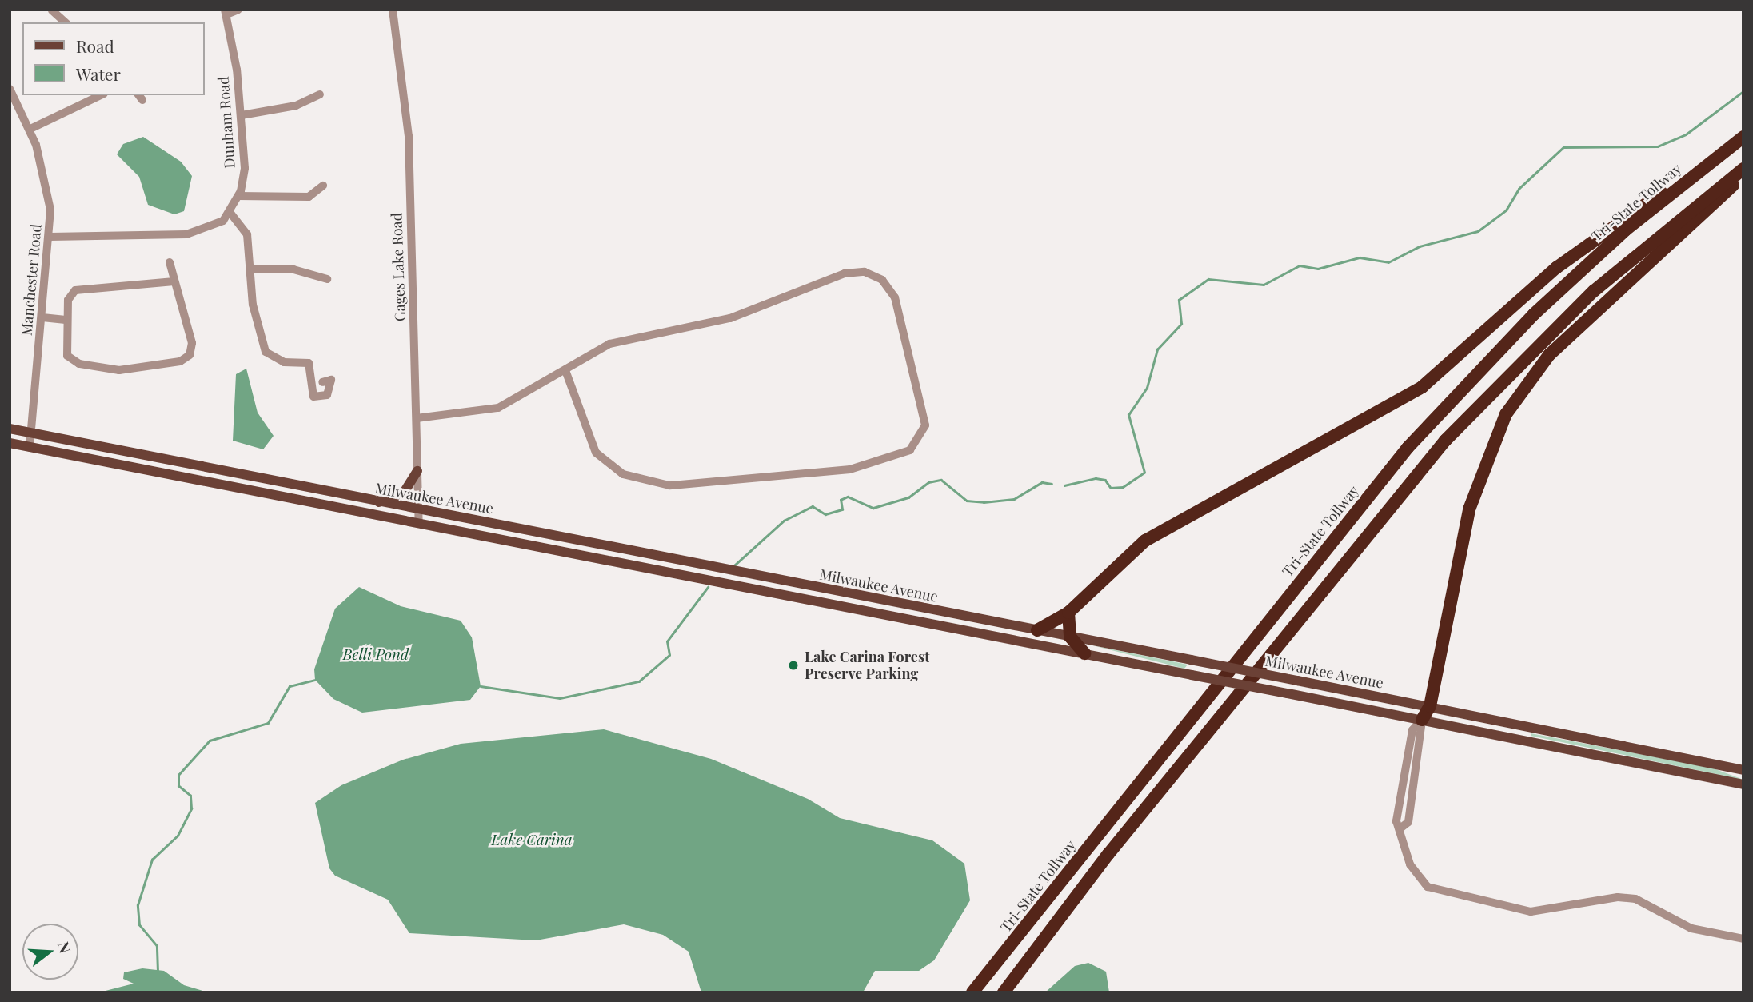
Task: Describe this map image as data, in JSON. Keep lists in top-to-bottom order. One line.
{"streets":{"highway":["Tri-State Tollway"],"main road":["Milwaukee Avenue"],"street":["Dunham Road","Gages Lake Road","Manchester Road"]},"crossings":[["Dunham Road","Manchester Road"],["Gages Lake Road","Milwaukee Avenue"],["Manchester Road","Milwaukee Avenue"]],"water":["Belli Pond","Lake Carina"],"places":["Lake Carina Forest Preserve Parking"],"legend":["Road","Water"],"north":"right"}
